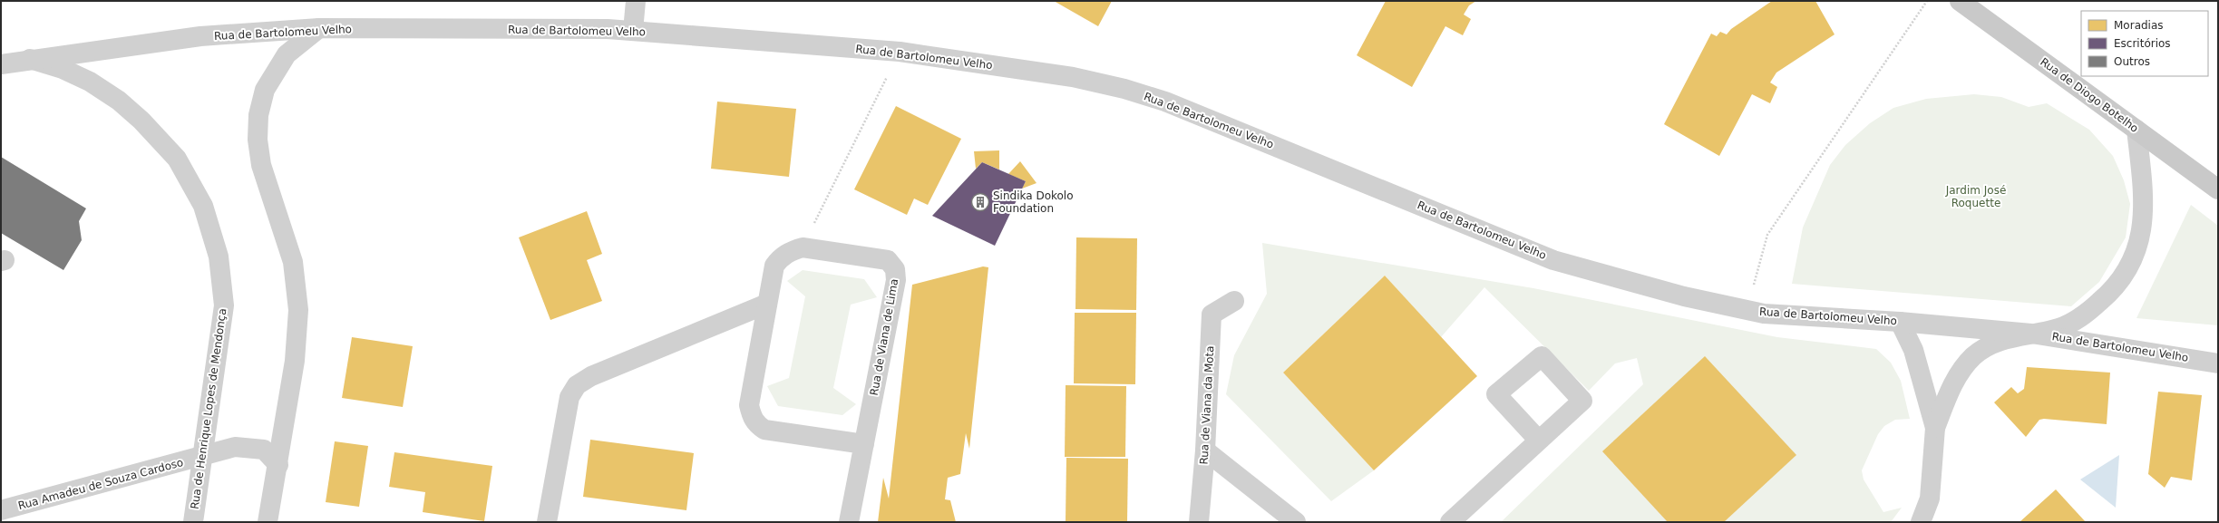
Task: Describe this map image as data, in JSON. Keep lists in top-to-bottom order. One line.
{"streets":{"main road":["Rua de Diogo Botelho"],"street":["Rua de Bartolomeu Velho","Rua de Viana de Lima","Rua de Viana da Mota","Rua de Henrique Lopes de Mendonça","Rua Amadeu de Souza Cardoso"]},"crossings":[["Rua de Bartolomeu Velho","Rua de Henrique Lopes de Mendonça"],["Rua de Henrique Lopes de Mendonça","Rua Amadeu de Souza Cardoso"]],"parks":["Jardim José Roquette"],"places":{"building":["Sindika Dokolo Foundation"]},"legend":["Moradias","Escritórios","Outros"]}
